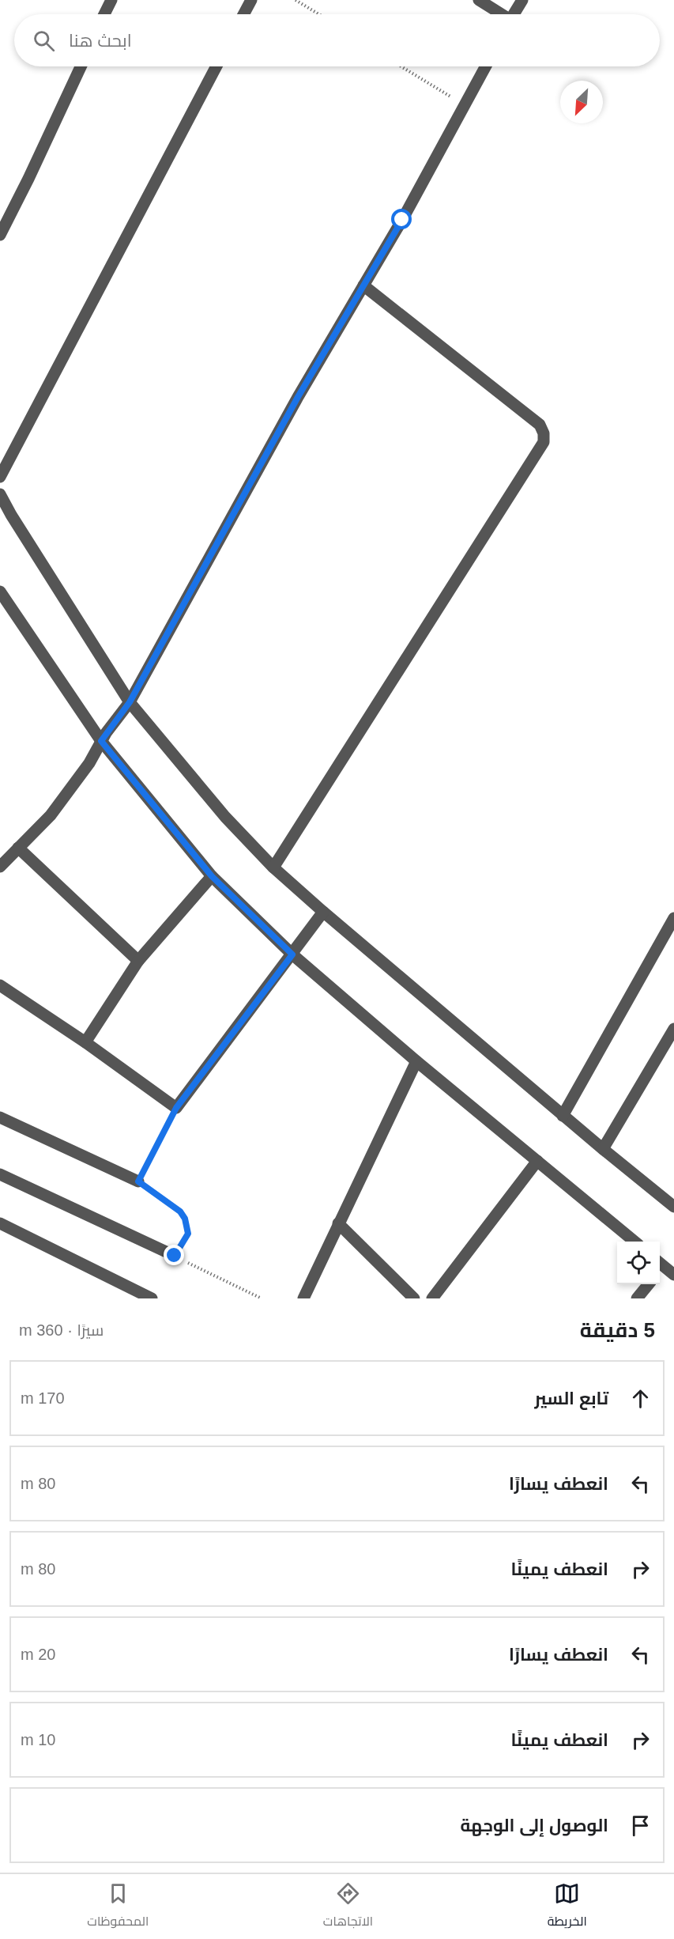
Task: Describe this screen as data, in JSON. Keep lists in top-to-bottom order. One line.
{"north":"bottom left","page":{"search":"ابحث هنا","heading":["5 دقيقة","سيرًا · 360 m"],"list":[["تابع السير","170 m"],["انعطف يسارًا","80 m"],["انعطف يمينًا","80 m"],["انعطف يسارًا","20 m"],["انعطف يمينًا","10 m"],"الوصول إلى الوجهة"],"nav":["الخريطة","الاتجاهات","المحفوظات"]}}
